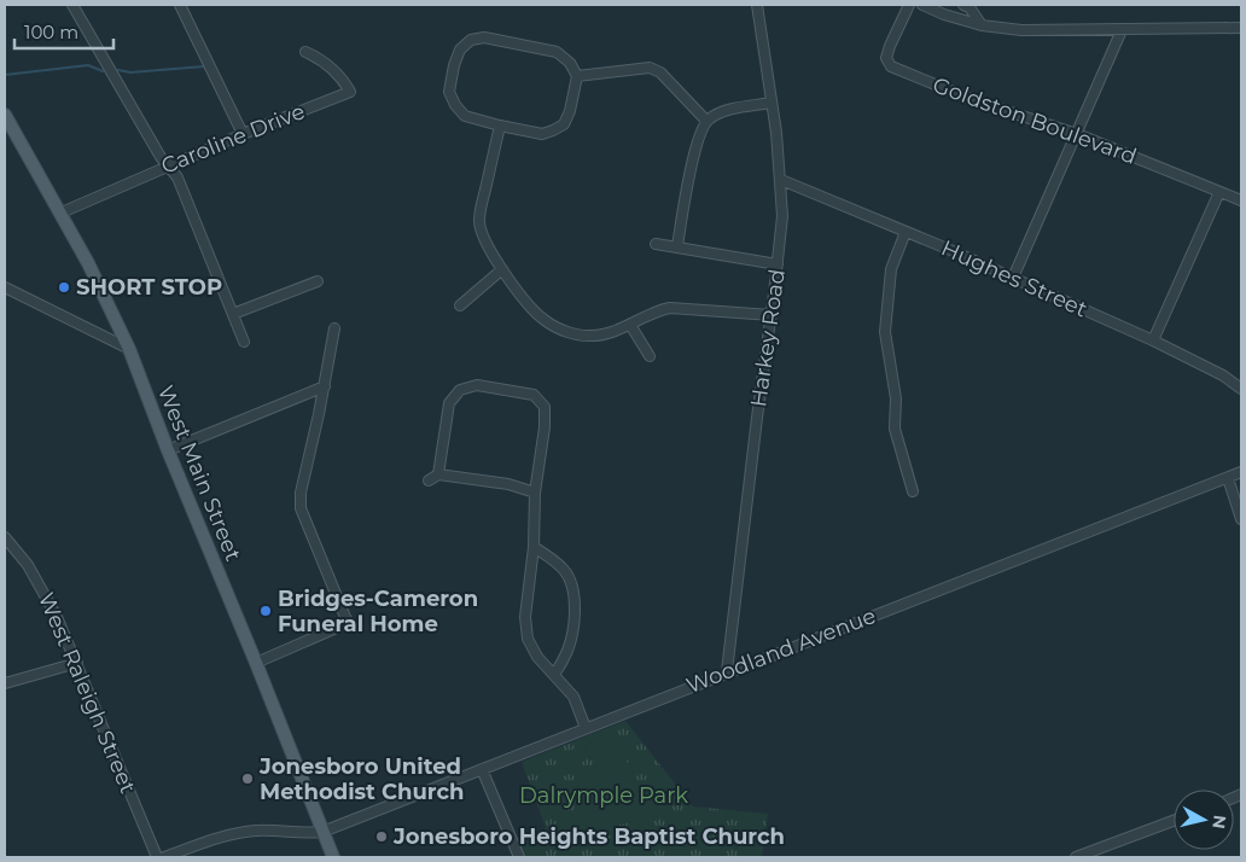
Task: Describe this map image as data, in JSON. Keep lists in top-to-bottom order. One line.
{"streets":{"main road":["West Main Street"],"street":["Goldston Boulevard","Caroline Drive","Hughes Street","Harkey Road","Woodland Avenue","West Raleigh Street"]},"crossings":[["Caroline Drive","West Main Street"],["Hughes Street","Harkey Road"],["Harkey Road","Woodland Avenue"],["West Main Street","Woodland Avenue"]],"parks":["Dalrymple Park"],"places":["SHORT STOP","Bridges-Cameron Funeral Home","Jonesboro United Methodist Church","Jonesboro Heights Baptist Church"],"scale_bar":"100 m","north":"right"}
